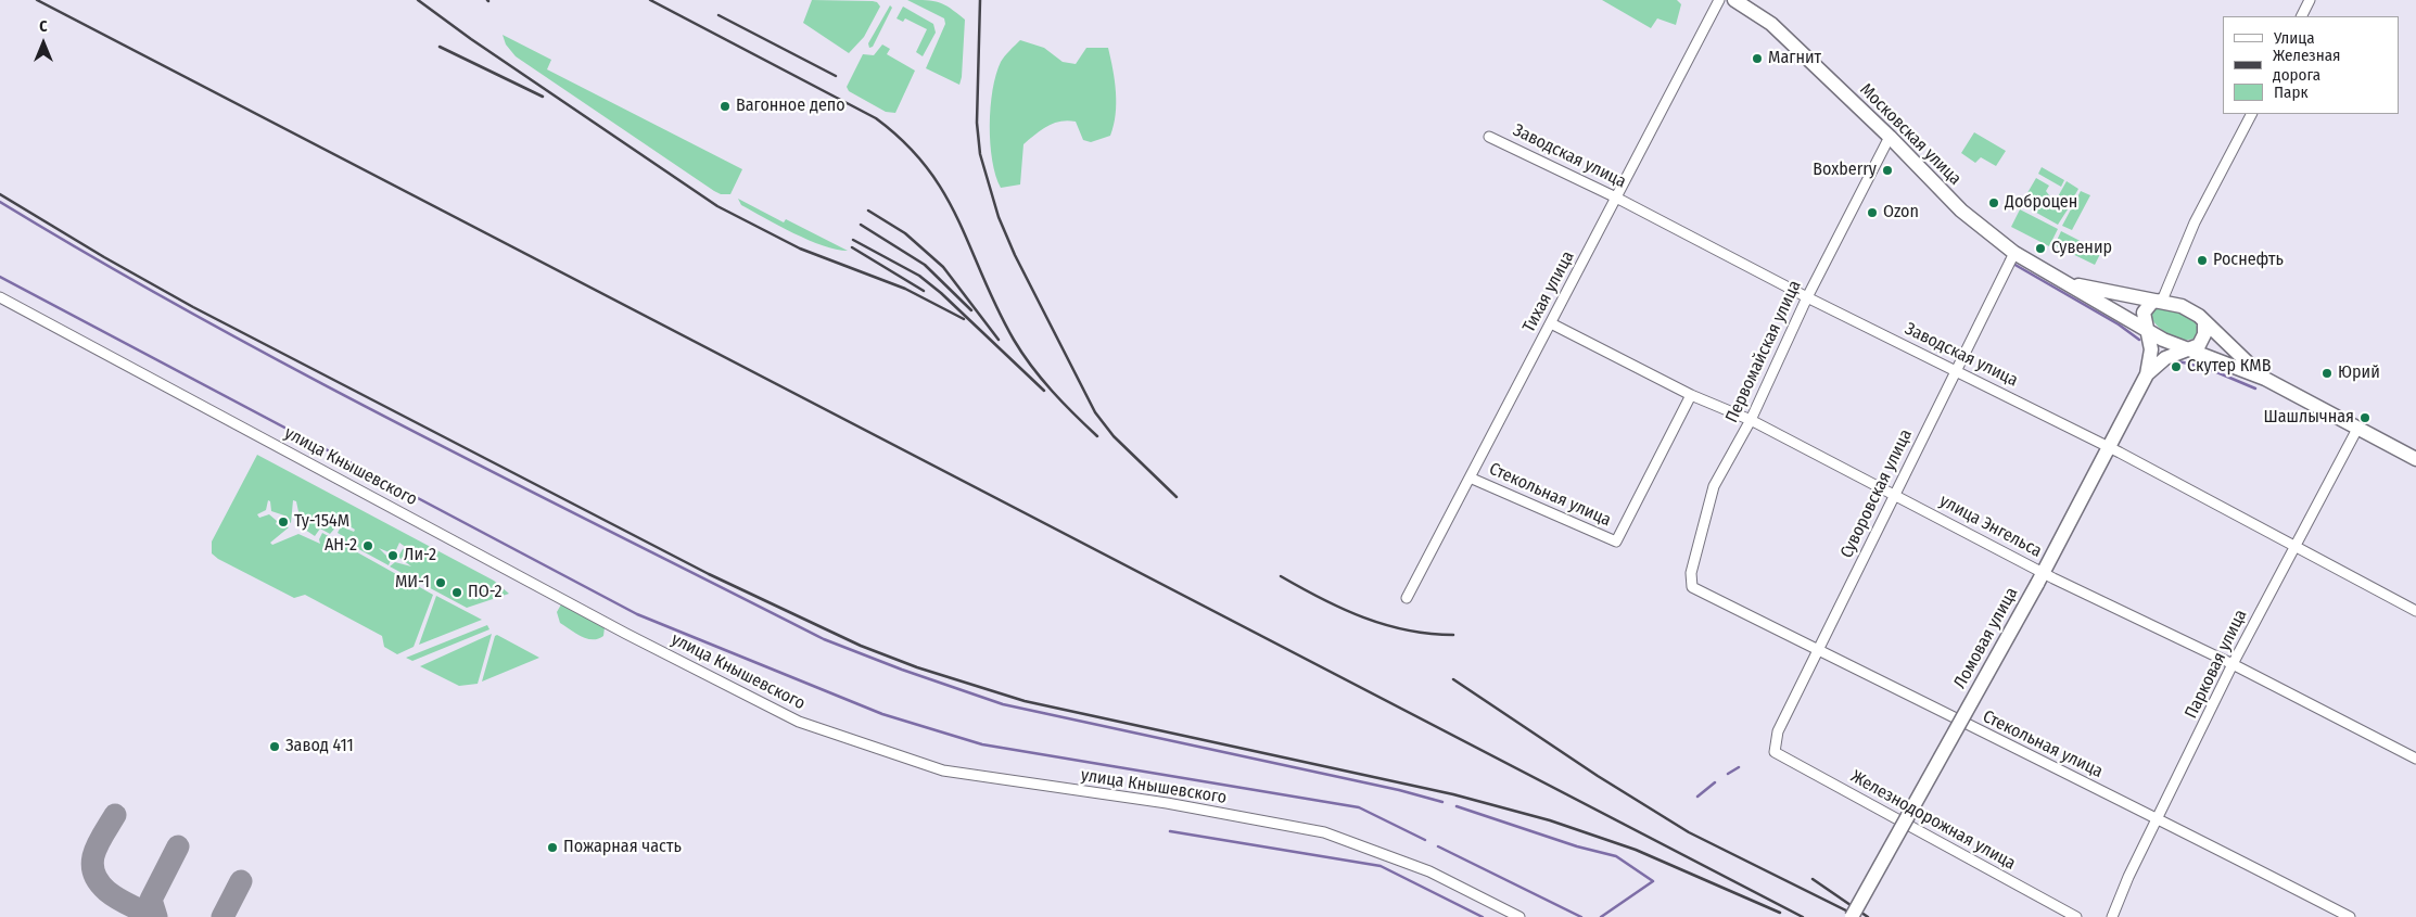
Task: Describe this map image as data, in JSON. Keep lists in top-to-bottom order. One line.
{"streets":{"main road":["Московская улица","Ломовая улица"],"street":["Заводская улица","Тихая улица","Первомайская улица","улица Кнышевского","Суворовская улица","Стекольная улица","улица Энгельса","Парковая улица","Железнодорожная улица"]},"crossings":[["Московская улица","Первомайская улица"],["Московская улица","Суворовская улица"],["Московская улица","Парковая улица"],["Заводская улица","Тихая улица"],["Заводская улица","Первомайская улица"],["Заводская улица","Суворовская улица"],["Заводская улица","Ломовая улица"],["Заводская улица","Парковая улица"],["Тихая улица","Стекольная улица"],["Тихая улица","улица Энгельса"],["Первомайская улица","Стекольная улица"],["Первомайская улица","улица Энгельса"],["Суворовская улица","Стекольная улица"],["Суворовская улица","улица Энгельса"],["Суворовская улица","Железнодорожная улица"],["Стекольная улица","улица Энгельса"],["Стекольная улица","Парковая улица"],["улица Энгельса","Ломовая улица"],["улица Энгельса","Парковая улица"]],"places":["Магнит","Вагонное депо","Boxberry","Доброцен","Ozon","Сувенир","Роснефть","Скутер КМВ","Юрий","Шашлычная","Ту-154М","АН-2","Ли-2","МИ-1","ПО-2","Завод 411","Пожарная часть"],"legend":["Улица","Железная дорога","Парк"],"north":"top"}
